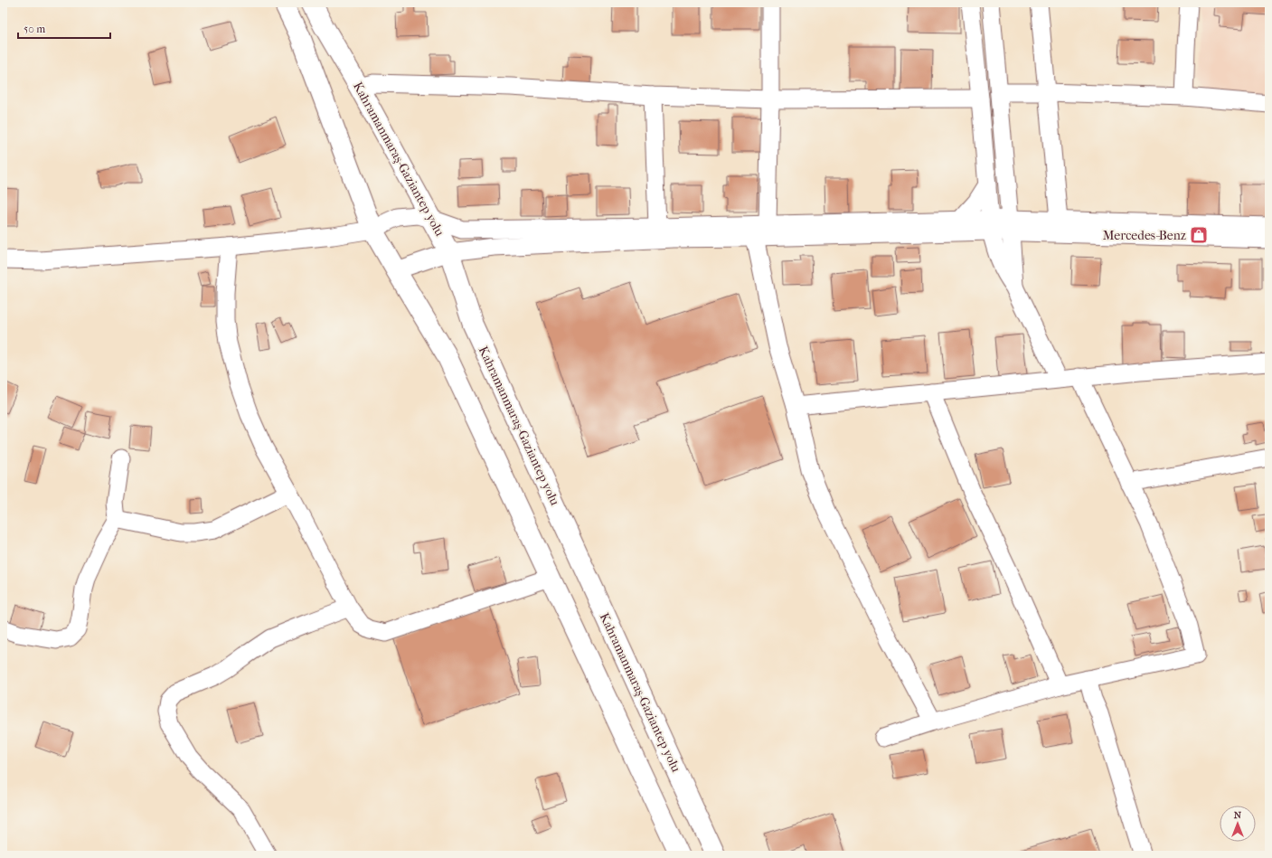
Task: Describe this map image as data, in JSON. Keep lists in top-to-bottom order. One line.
{"streets":{"highway":["Kahramanmaraş-Gaziantep yolu"]},"places":{"shop":["Mercedes-Benz"]},"scale_bar":"50 m","north":"top"}
